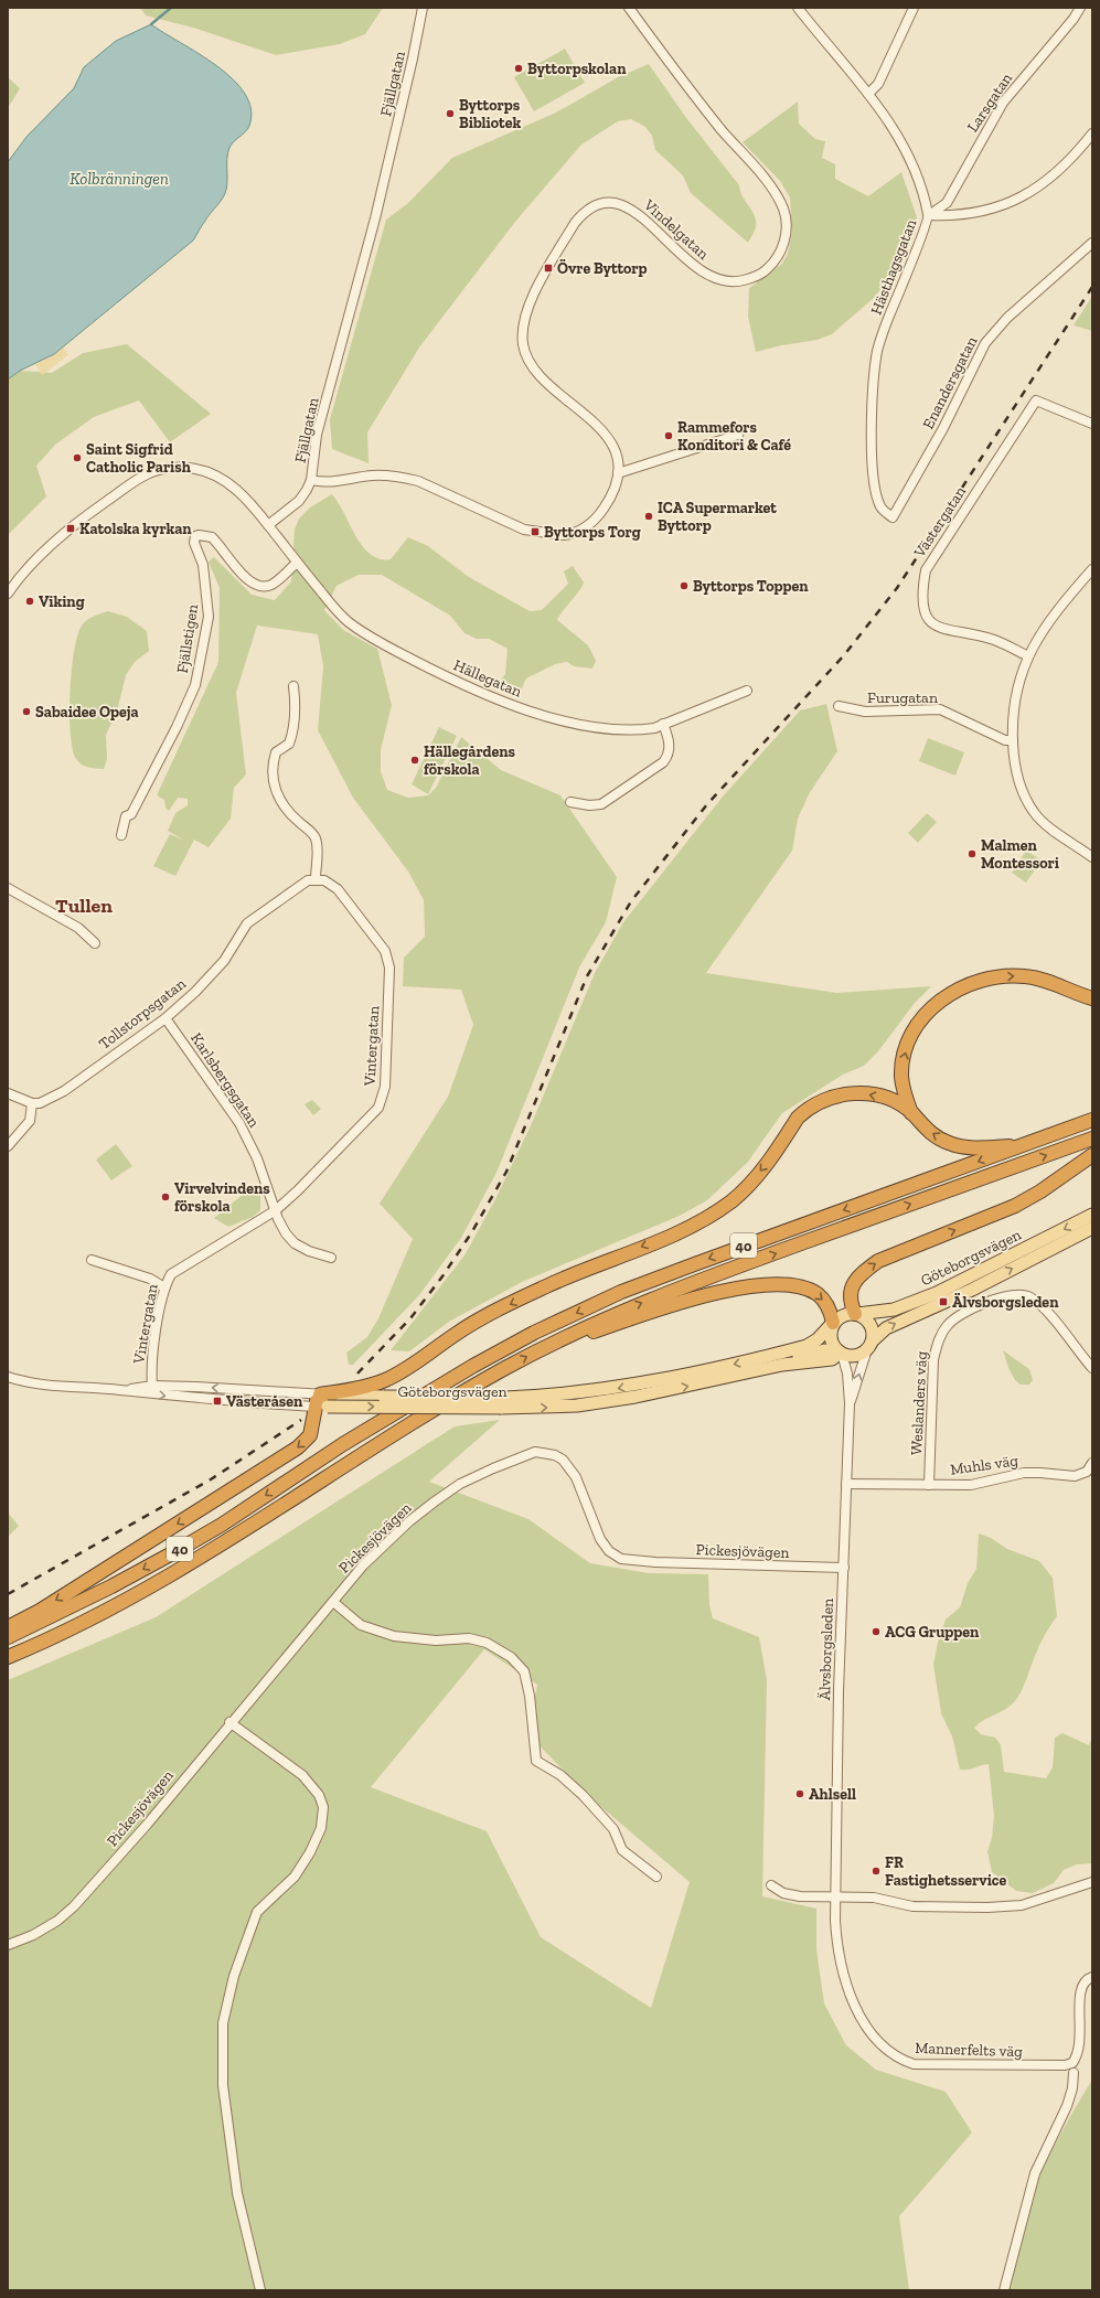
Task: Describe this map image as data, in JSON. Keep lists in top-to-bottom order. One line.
{"streets":{"highway":["40"],"main road":["Göteborgsvägen"],"street":["Fjällgatan","Larsgatan","Vindelgatan","Hästhagsgatan","Enandersgatan","Västergatan","Fjällstigen","Hällegatan","Furugatan","Tollstorpsgatan","Vintergatan","Karlsbergsgatan","Weslanders väg","Muhls väg","Pickesjövägen","Älvsborgsleden","Mannerfelts väg"]},"crossings":[["Fjällgatan","Vindelgatan"],["Fjällgatan","Hällegatan"],["Larsgatan","Hästhagsgatan"],["Hästhagsgatan","Enandersgatan"],["Fjällstigen","Hällegatan"],["Tollstorpsgatan","Vintergatan"],["Tollstorpsgatan","Karlsbergsgatan"],["Vintergatan","Karlsbergsgatan"],["Vintergatan","Göteborgsvägen"],["Göteborgsvägen","Älvsborgsleden"],["Weslanders väg","Muhls väg"],["Muhls väg","Älvsborgsleden"],["Pickesjövägen","Älvsborgsleden"],["Älvsborgsleden","Mannerfelts väg"]],"districts":["Tullen"],"water":["Kolbränningen"],"places":{"other":["Byttorpskolan","Byttorps Bibliotek","Rammefors Konditori & Café","Saint Sigfrid Catholic Parish","ICA Supermarket Byttorp","Byttorps Toppen","Viking","Sabaidee Opeja","Hällegårdens förskola","Malmen Montessori","Virvelvindens förskola","ACG Gruppen","Ahlsell","FR Fastighetsservice"],"transit":["Övre Byttorp","Katolska kyrkan","Byttorps Torg","Älvsborgsleden","Västeråsen"]}}
